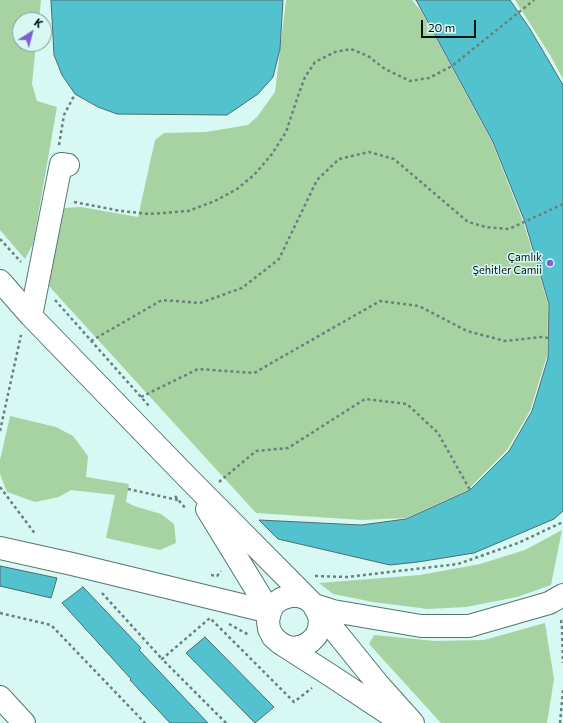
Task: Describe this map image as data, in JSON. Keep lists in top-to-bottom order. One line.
{"places":["Çamlık Şehitler Camii"],"scale_bar":"20 m","north":"top right"}
